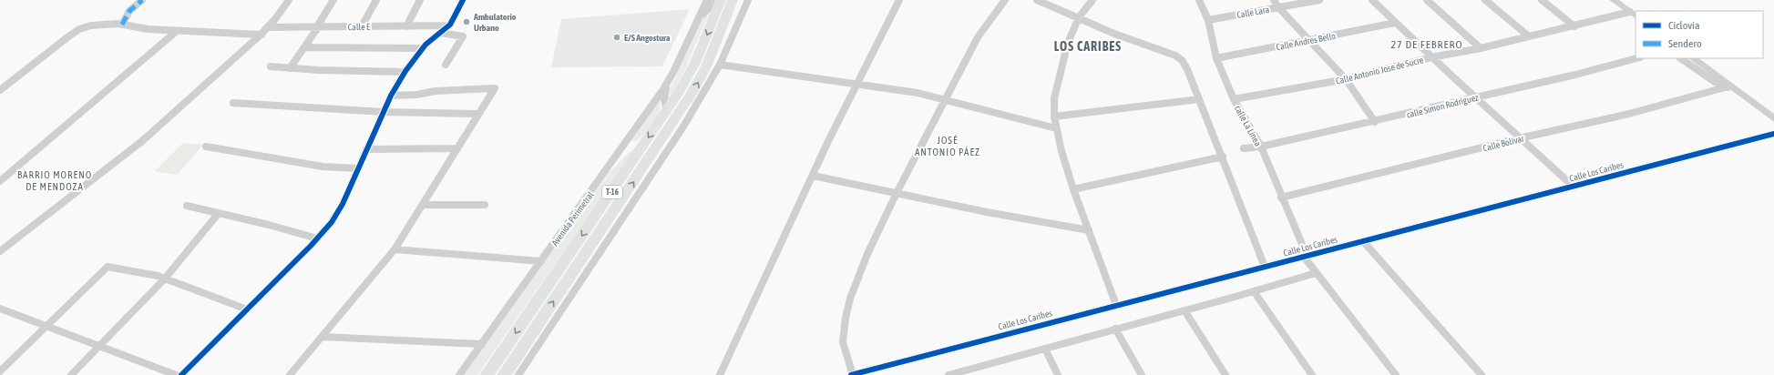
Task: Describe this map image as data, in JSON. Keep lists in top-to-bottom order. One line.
{"streets":{"highway":["T-16","Avenida Perimetral"],"street":["Calle Lara","Calle E","Calle Andres Bello","Calle Antonio Jose de Sucre","calle Simon Rodriguez","calle La Linea","Calle Bolivar","Calle Los Caribes"]},"crossings":[["Calle Lara","calle La Linea"],["Calle Andres Bello","calle La Linea"],["Calle Antonio Jose de Sucre","calle La Linea"],["calle Simon Rodriguez","calle La Linea"],["calle La Linea","Calle Bolivar"],["calle La Linea","Calle Los Caribes"]],"districts":["27 DE FEBRERO","LOS CARIBES","JOSÉ ANTONIO PÁEZ","BARRIO MORENO DE MENDOZA"],"places":["Ambulatorio Urbano","E/S Angostura"],"legend":["Ciclovía","Sendero"]}
